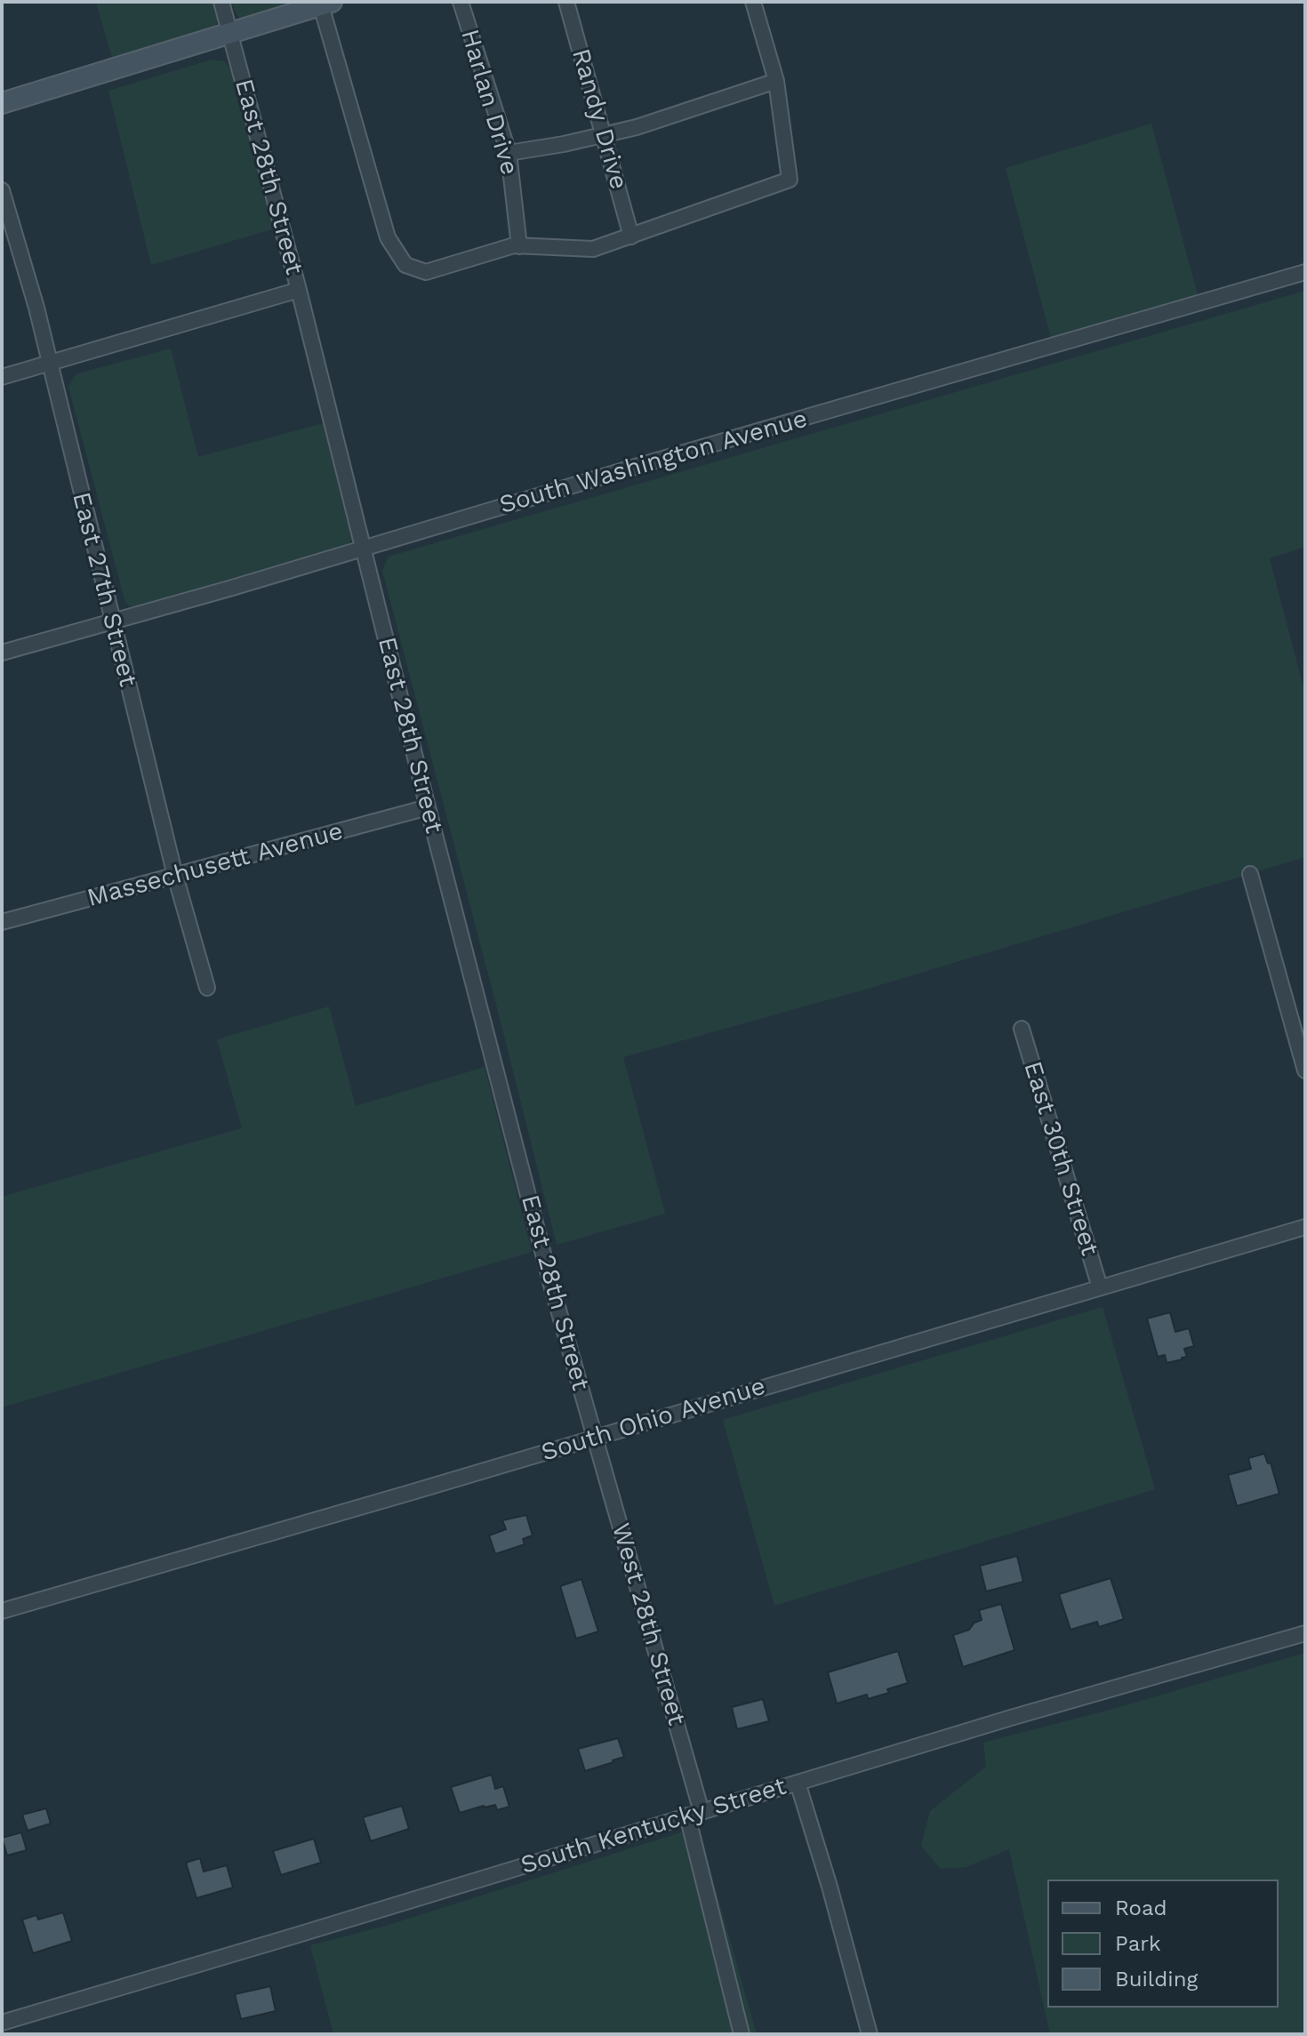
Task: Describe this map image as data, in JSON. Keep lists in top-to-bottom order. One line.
{"streets":{"street":["Harlan Drive","Randy Drive","East 28th Street","South Washington Avenue","East 27th Street","Massechusett Avenue","East 30th Street","South Ohio Avenue","West 28th Street","South Kentucky Street"]},"crossings":[["East 28th Street","South Washington Avenue"],["East 28th Street","Massechusett Avenue"],["East 28th Street","South Ohio Avenue"],["East 28th Street","West 28th Street"],["South Washington Avenue","East 27th Street"],["East 27th Street","Massechusett Avenue"],["East 30th Street","South Ohio Avenue"],["South Ohio Avenue","West 28th Street"],["West 28th Street","South Kentucky Street"]],"legend":["Road","Park","Building"]}
